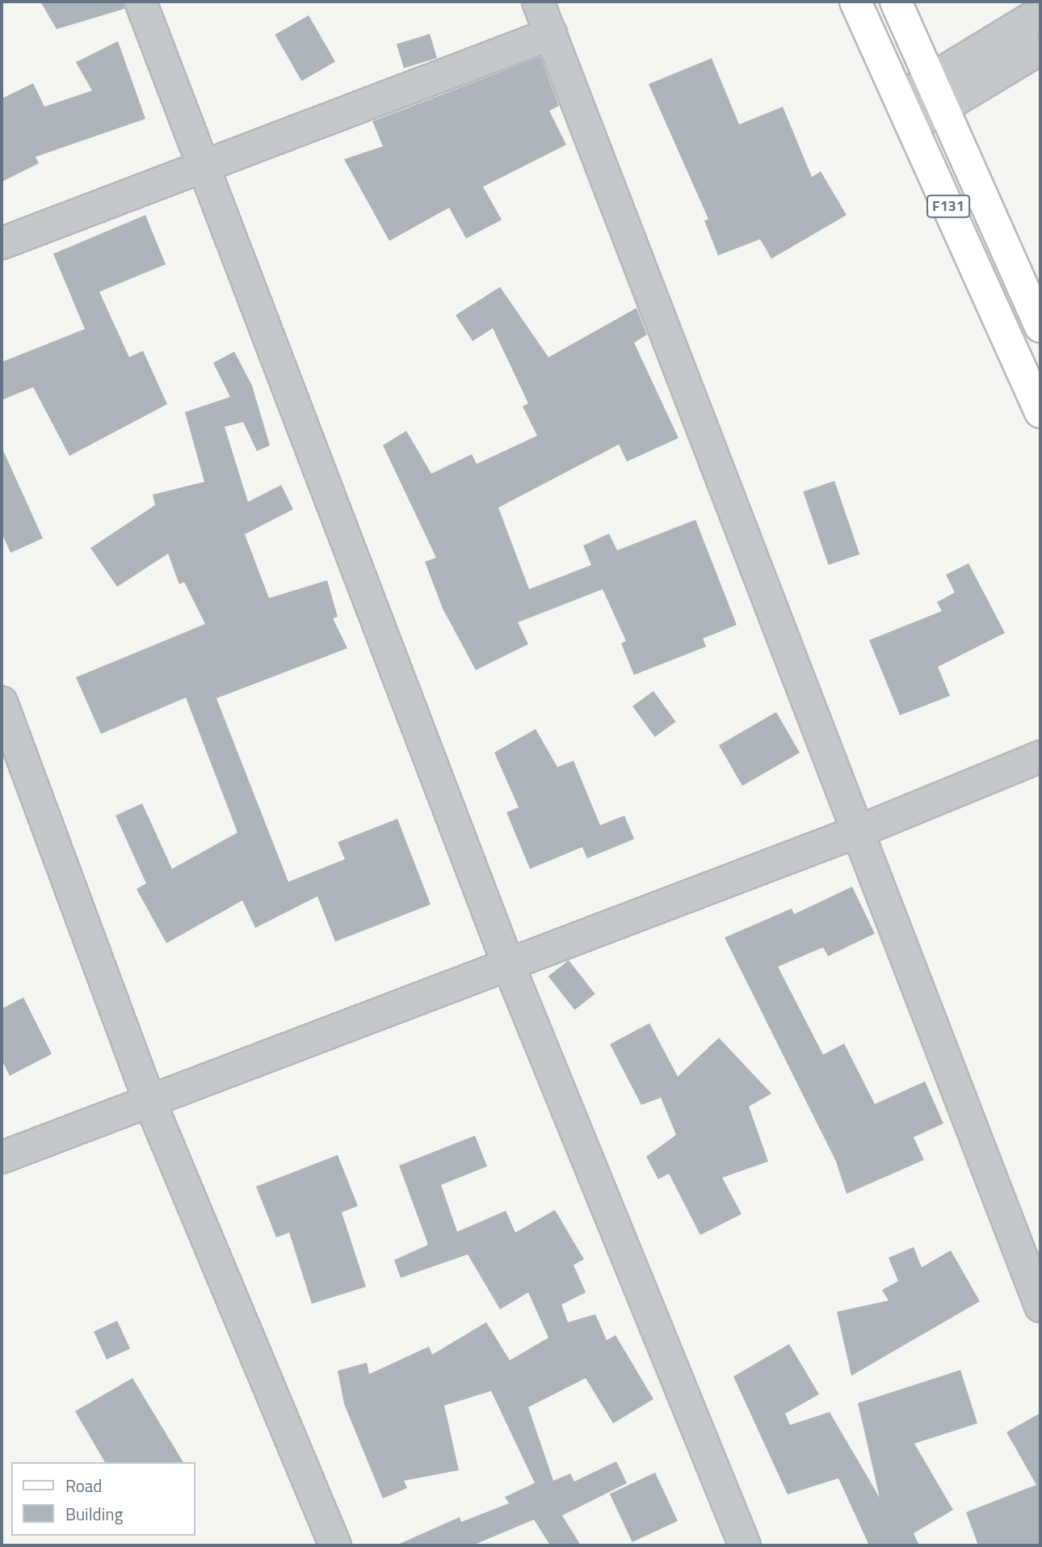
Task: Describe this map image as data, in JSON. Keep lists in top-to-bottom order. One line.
{"streets":{"main road":["F131"]},"legend":["Road","Building"]}
